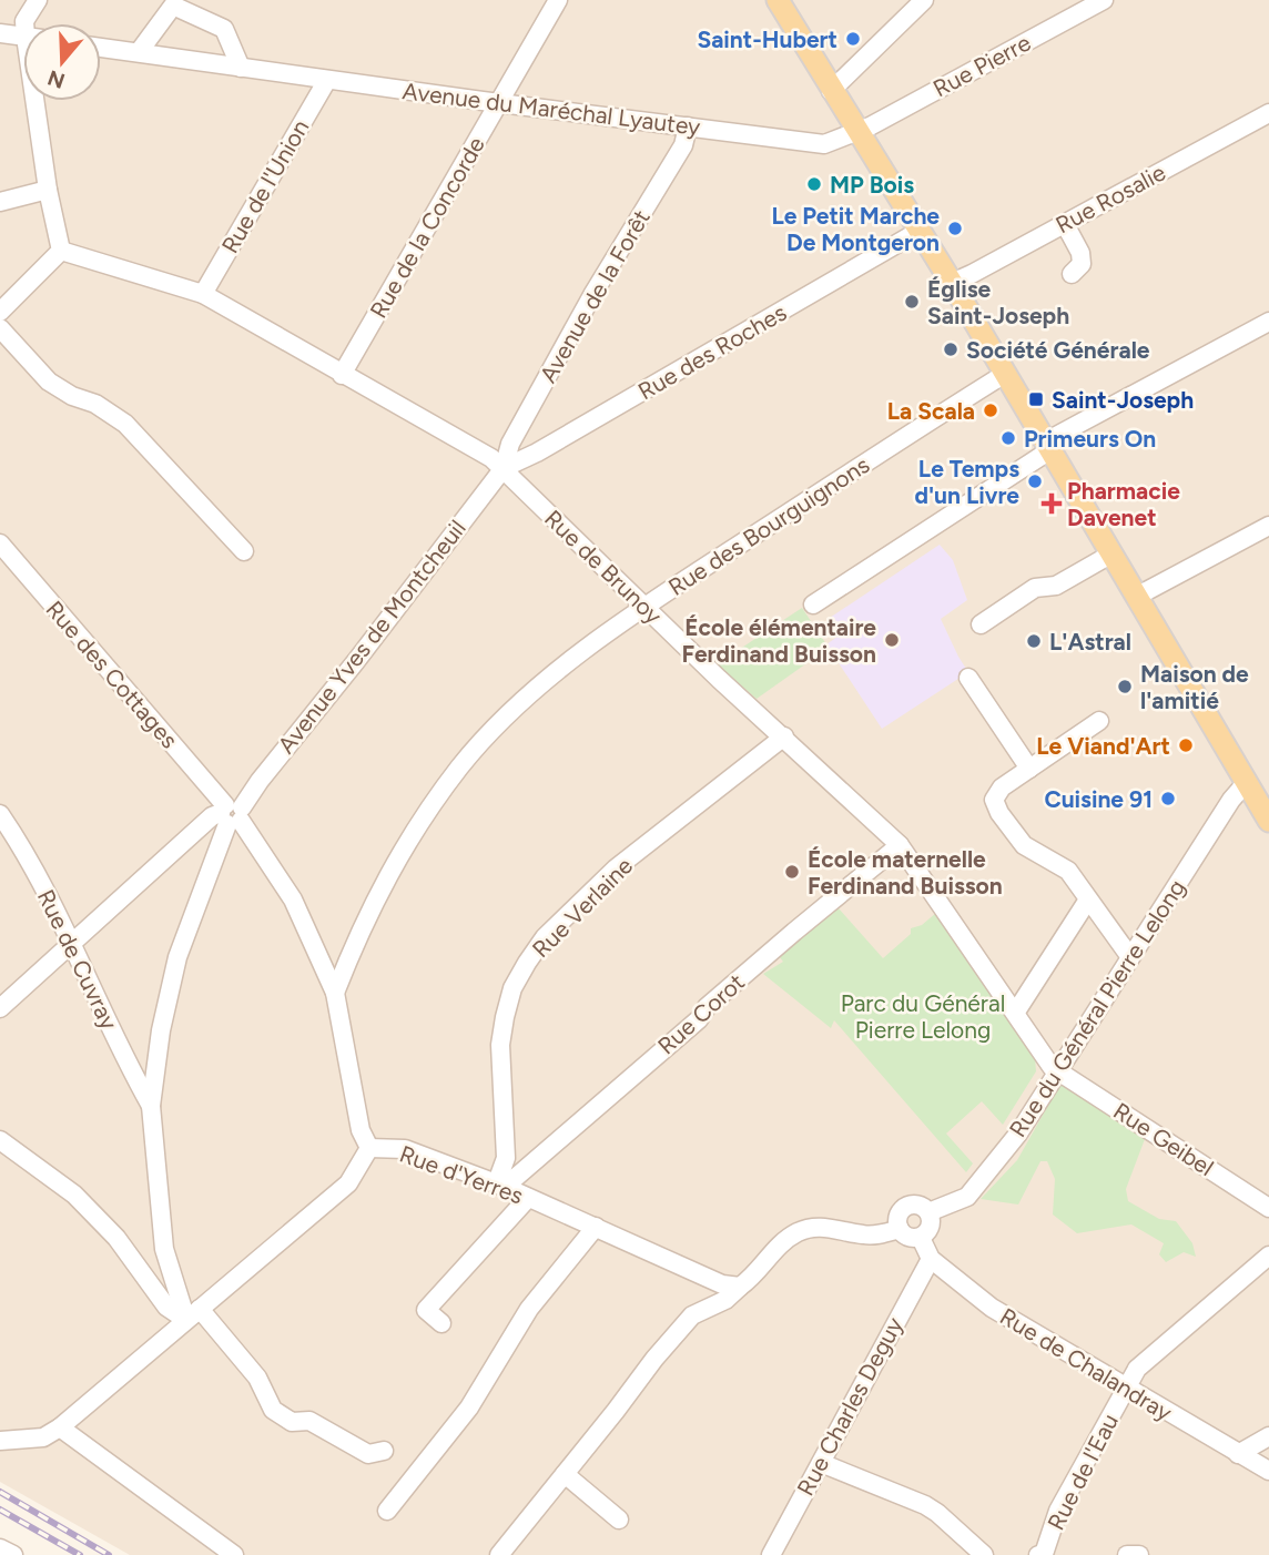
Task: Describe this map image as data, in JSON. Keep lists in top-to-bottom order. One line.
{"streets":{"street":["Rue Pierre","Avenue du Maréchal Lyautey","Rue de l'Union","Rue Rosalie","Rue de la Concorde","Avenue de la Forêt","Rue des Roches","Rue des Bourguignons","Rue de Brunoy","Avenue Yves de Montcheuil","Rue des Cottages","Rue Verlaine","Rue de Cuvray","Rue du Général Pierre Lelong","Rue Corot","Rue Geibel","Rue d'Yerres","Rue de Chalandray","Rue Charles Deguy","Rue de l'Eau"]},"crossings":[["Rue Pierre","Avenue du Maréchal Lyautey"],["Avenue du Maréchal Lyautey","Rue de l'Union"],["Avenue du Maréchal Lyautey","Rue de la Concorde"],["Avenue du Maréchal Lyautey","Avenue de la Forêt"],["Rue de l'Union","Rue de Brunoy"],["Rue de la Concorde","Rue de Brunoy"],["Avenue de la Forêt","Rue des Roches"],["Avenue de la Forêt","Rue de Brunoy"],["Avenue de la Forêt","Avenue Yves de Montcheuil"],["Rue des Roches","Rue de Brunoy"],["Rue des Roches","Avenue Yves de Montcheuil"],["Rue des Bourguignons","Rue de Brunoy"],["Rue des Bourguignons","Rue des Cottages"],["Rue de Brunoy","Avenue Yves de Montcheuil"],["Rue de Brunoy","Rue Verlaine"],["Rue de Brunoy","Rue du Général Pierre Lelong"],["Rue de Brunoy","Rue Corot"],["Rue de Brunoy","Rue Geibel"],["Avenue Yves de Montcheuil","Rue des Cottages"],["Rue des Cottages","Rue d'Yerres"],["Rue Verlaine","Rue Corot"],["Rue Verlaine","Rue d'Yerres"],["Rue du Général Pierre Lelong","Rue Geibel"],["Rue du Général Pierre Lelong","Rue de Chalandray"],["Rue Corot","Rue d'Yerres"],["Rue de Chalandray","Rue Charles Deguy"],["Rue de Chalandray","Rue de l'Eau"]],"parks":["Parc du Général Pierre Lelong"],"places":{"other":["Saint-Hubert","MP Bois","Le Petit Marche De Montgeron","Église Saint-Joseph","Société Générale","La Scala","Primeurs On","Le Temps d'un Livre","École élémentaire Ferdinand Buisson","L'Astral","Maison de l'amitié","Le Viand'Art","Cuisine 91","École maternelle Ferdinand Buisson"],"transit":["Saint-Joseph"],"health":["Pharmacie Davenet"]},"north":"bottom"}
